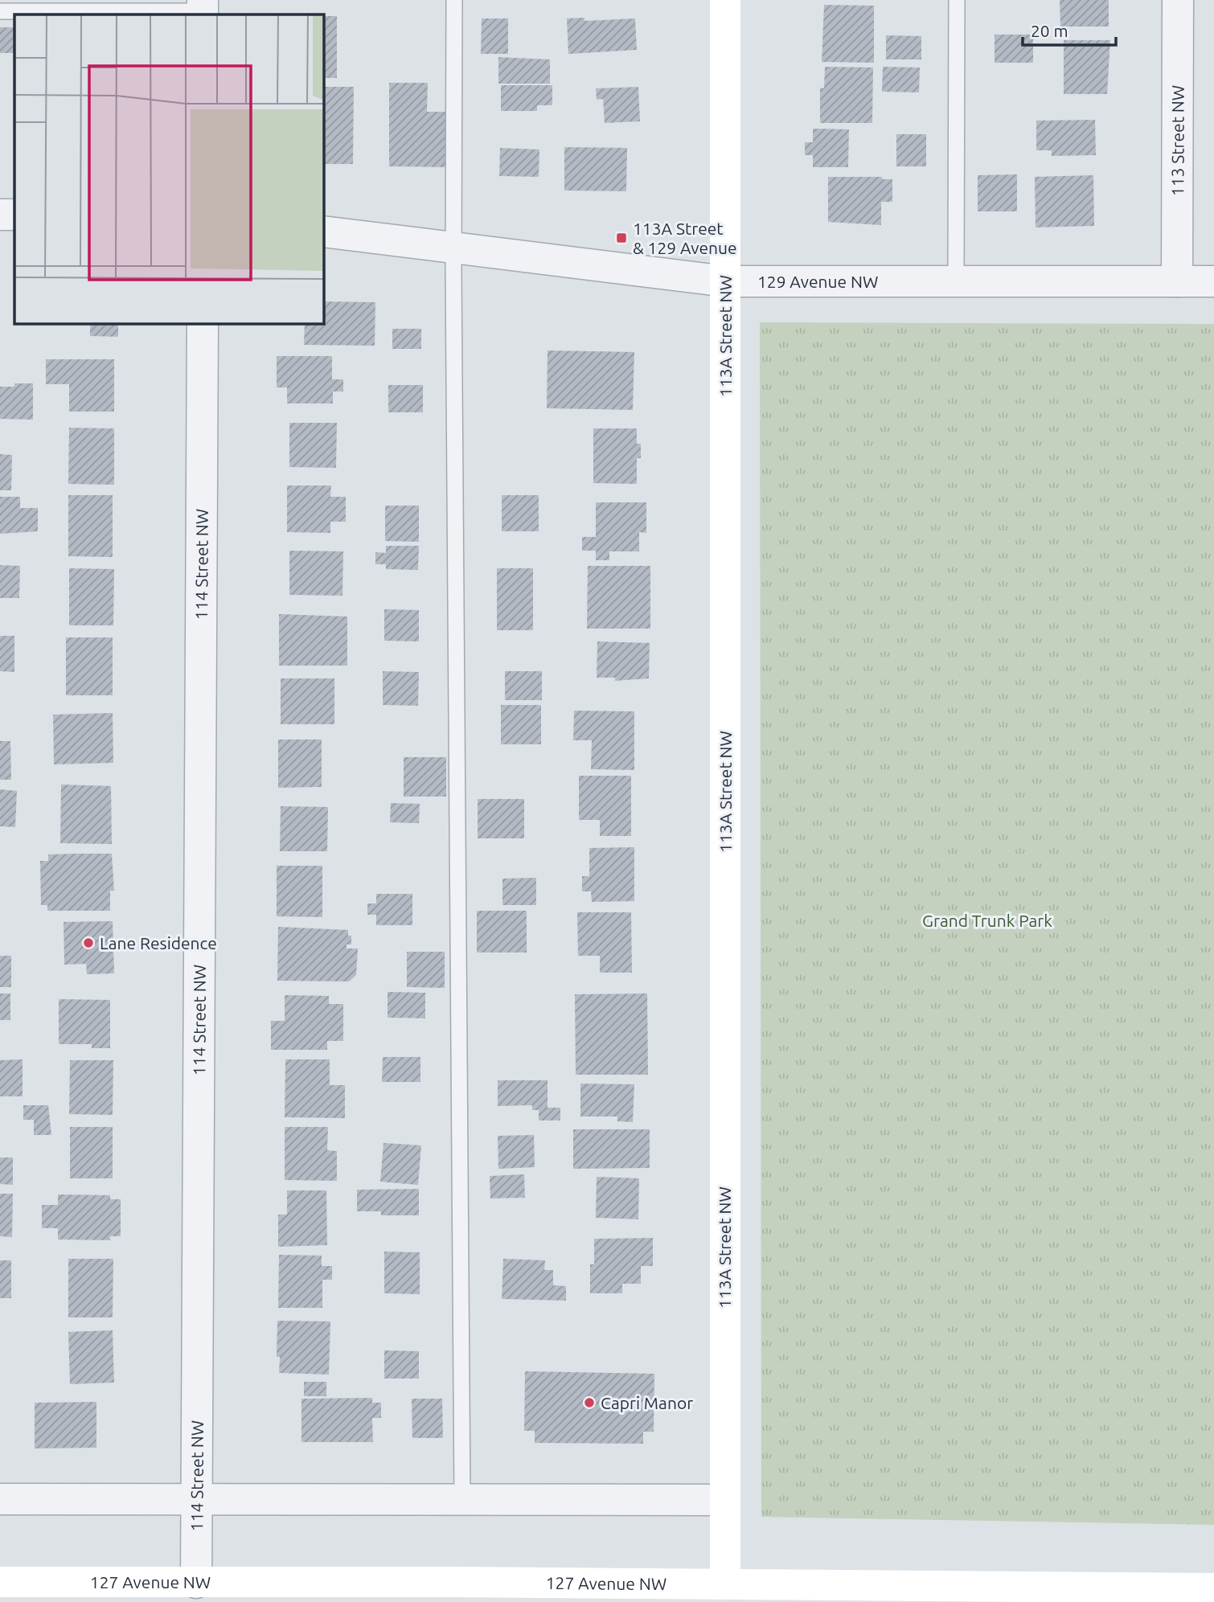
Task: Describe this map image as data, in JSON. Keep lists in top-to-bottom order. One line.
{"streets":{"main road":["113A Street NW","127 Avenue NW"],"street":["113 Street NW","129 Avenue NW","114 Street NW"]},"crossings":[["113 Street NW","129 Avenue NW"],["129 Avenue NW","113A Street NW"],["113A Street NW","127 Avenue NW"],["114 Street NW","127 Avenue NW"]],"parks":["Grand Trunk Park"],"places":{"transit":["113A Street & 129 Avenue"],"other":["Lane Residence","Capri Manor"]},"scale_bar":"20 m"}
